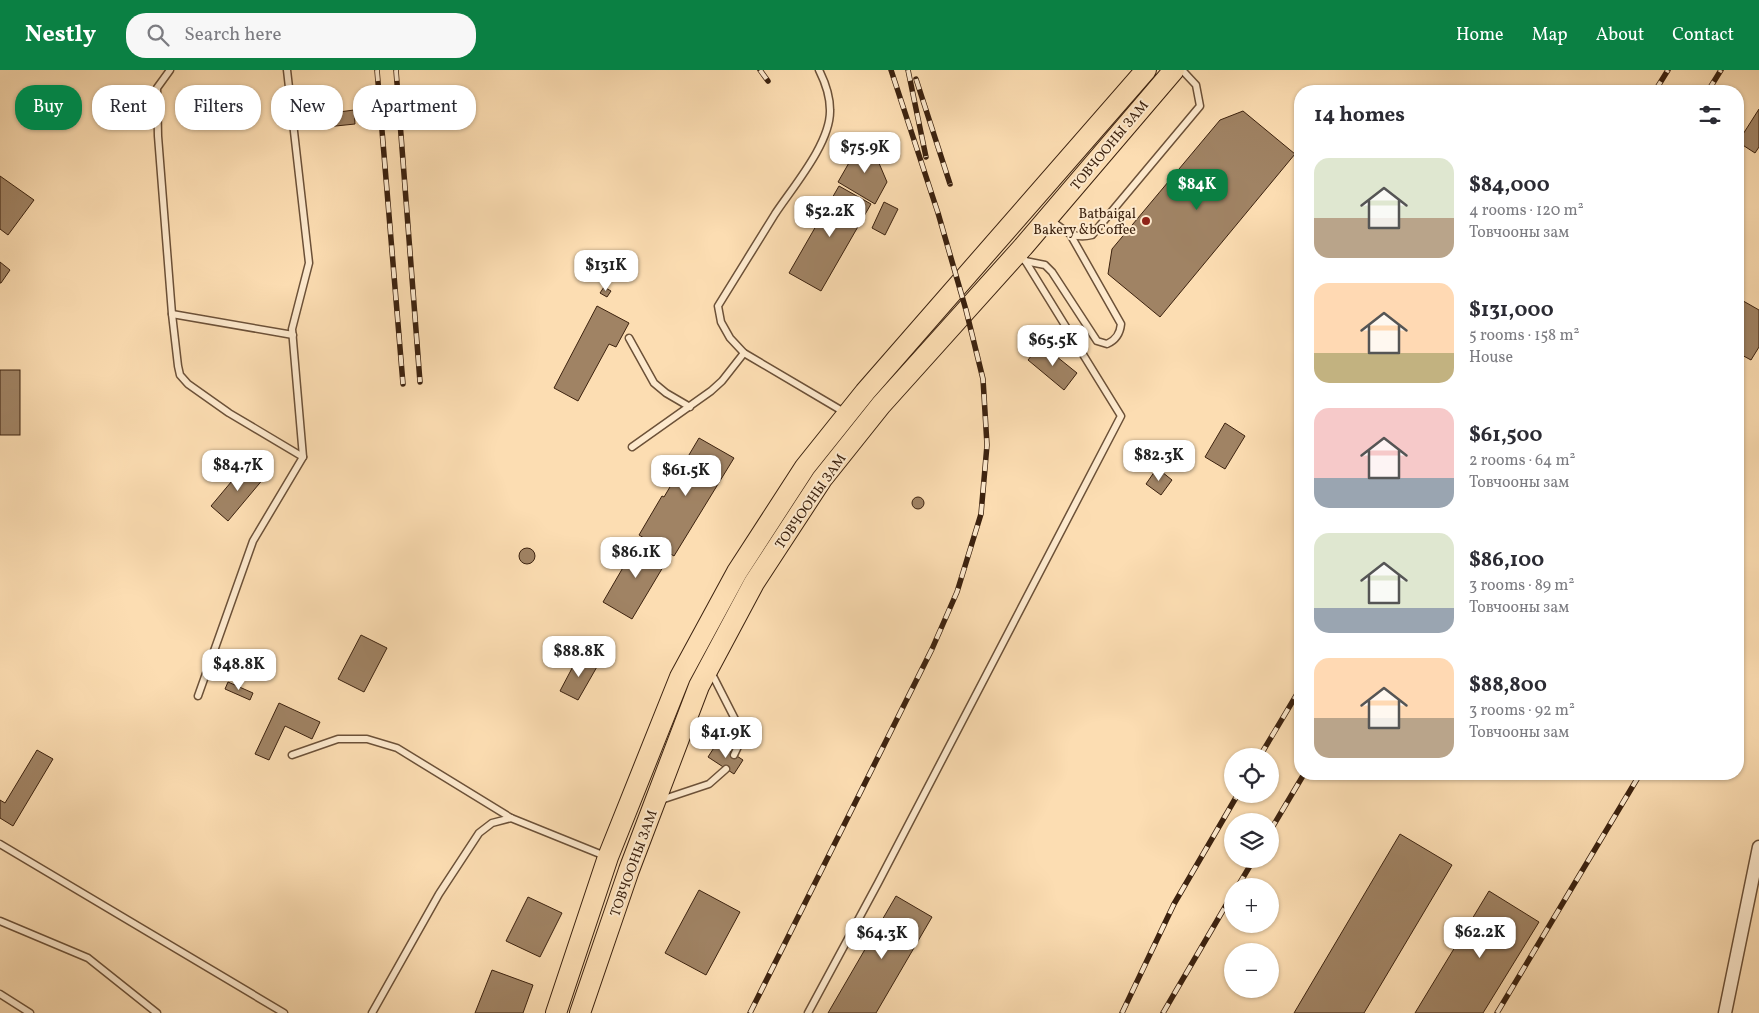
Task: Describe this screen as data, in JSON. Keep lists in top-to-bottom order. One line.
{"streets":{"highway":["ТОВЧООНЫ ЗАМ"]},"places":["Batbaigal Bakery &bCoffee"],"page":{"header":"Nestly","search":"Search here","nav":["Home","Map","About","Contact"],"chip":["Buy","Rent","Filters","New","Apartment"],"heading":"14 homes","price":["$75.9K","$84K","$52.2K","$131K","$65.5K","$82.3K","$84.7K","$61.5K","$86.1K","$88.8K","$48.8K","$41.9K","$62.2K","$64.3K"],"list":[{"name":"$84,000","note":"4 rooms · 120 m² · Товчооны зам"},{"name":"$131,000","note":"5 rooms · 158 m² · House"},{"name":"$61,500","note":"2 rooms · 64 m² · Товчооны зам"},{"name":"$86,100","note":"3 rooms · 89 m² · Товчооны зам"},{"name":"$88,800","note":"3 rooms · 92 m² · Товчооны зам"}],"map_buttons":["+","−"]}}
